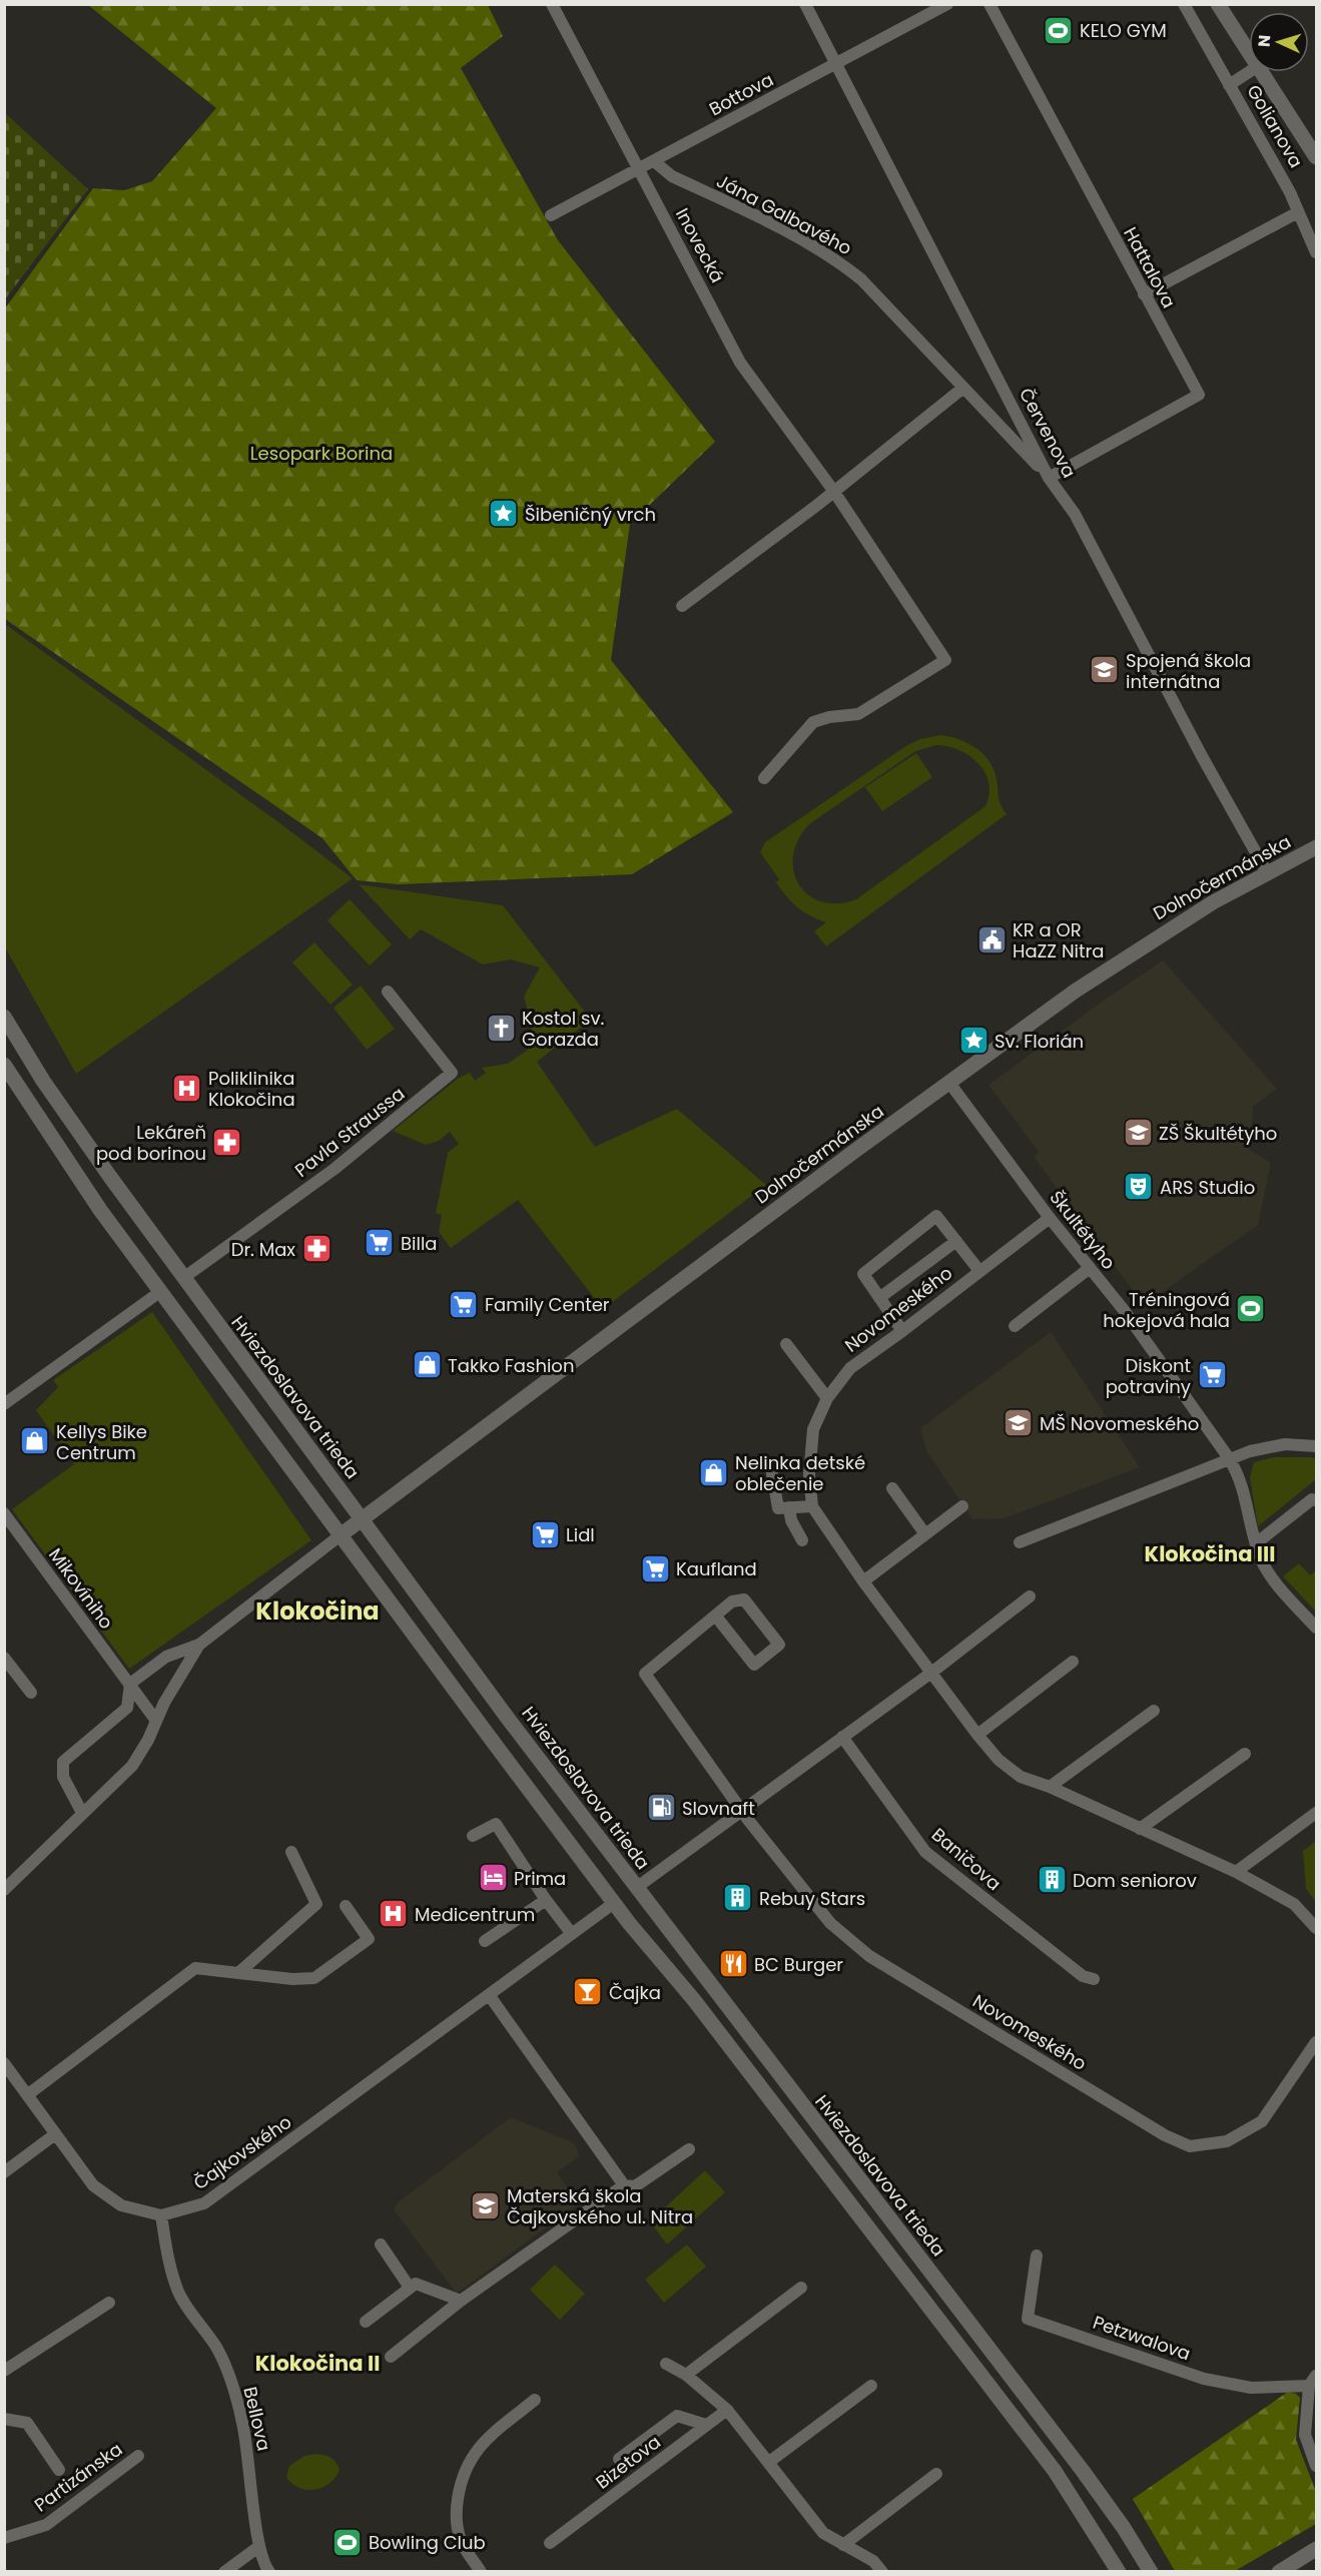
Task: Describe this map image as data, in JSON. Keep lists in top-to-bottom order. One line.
{"streets":{"street":["Bottova","Golianova","Jána Galbavého","Inovecká","Hattalova","Červenova","Dolnočermánska","Pavla Straussa","Škultétyho","Novomeského","Hviezdoslavova trieda","Mikovíniho","Baničova","Čajkovského","Petzwalova","Bellova","Bizetova","Partizánska"]},"crossings":[["Bottova","Jána Galbavého"],["Bottova","Inovecká"],["Bottova","Červenova"],["Jána Galbavého","Hattalova"],["Jána Galbavého","Červenova"],["Hattalova","Červenova"],["Červenova","Dolnočermánska"],["Dolnočermánska","Škultétyho"],["Dolnočermánska","Hviezdoslavova trieda"],["Pavla Straussa","Hviezdoslavova trieda"],["Škultétyho","Novomeského"],["Čajkovského","Bellova"]],"districts":["Klokočina III","Klokočina","Klokočina II"],"parks":["Lesopark Borina"],"places":{"sports":["KELO GYM","Tréningová hokejová hala","Bowling Club"],"place":["Šibeničný vrch","Sv. Florián"],"school or university":["Spojená škola internátna","ZŠ Škultétyho","MŠ Novomeského","Materská škola Čajkovského ul. Nitra"],"public building":["KR a OR HaZZ Nitra"],"church":["Kostol sv. Gorazda"],"hospital":["Poliklinika Klokočina","Medicentrum"],"pharmacy":["Lekáreň pod borinou","Dr. Max"],"theatre":["ARS Studio"],"supermarket":["Billa","Family Center","Diskont potraviny","Lidl","Kaufland"],"shop":["Takko Fashion","Kellys Bike Centrum","Nelinka detské oblečenie"],"fuel station":["Slovnaft"],"hotel":["Prima"],"building":["Dom seniorov","Rebuy Stars"],"restaurant":["BC Burger"],"bar":["Čajka"]},"north":"left"}
